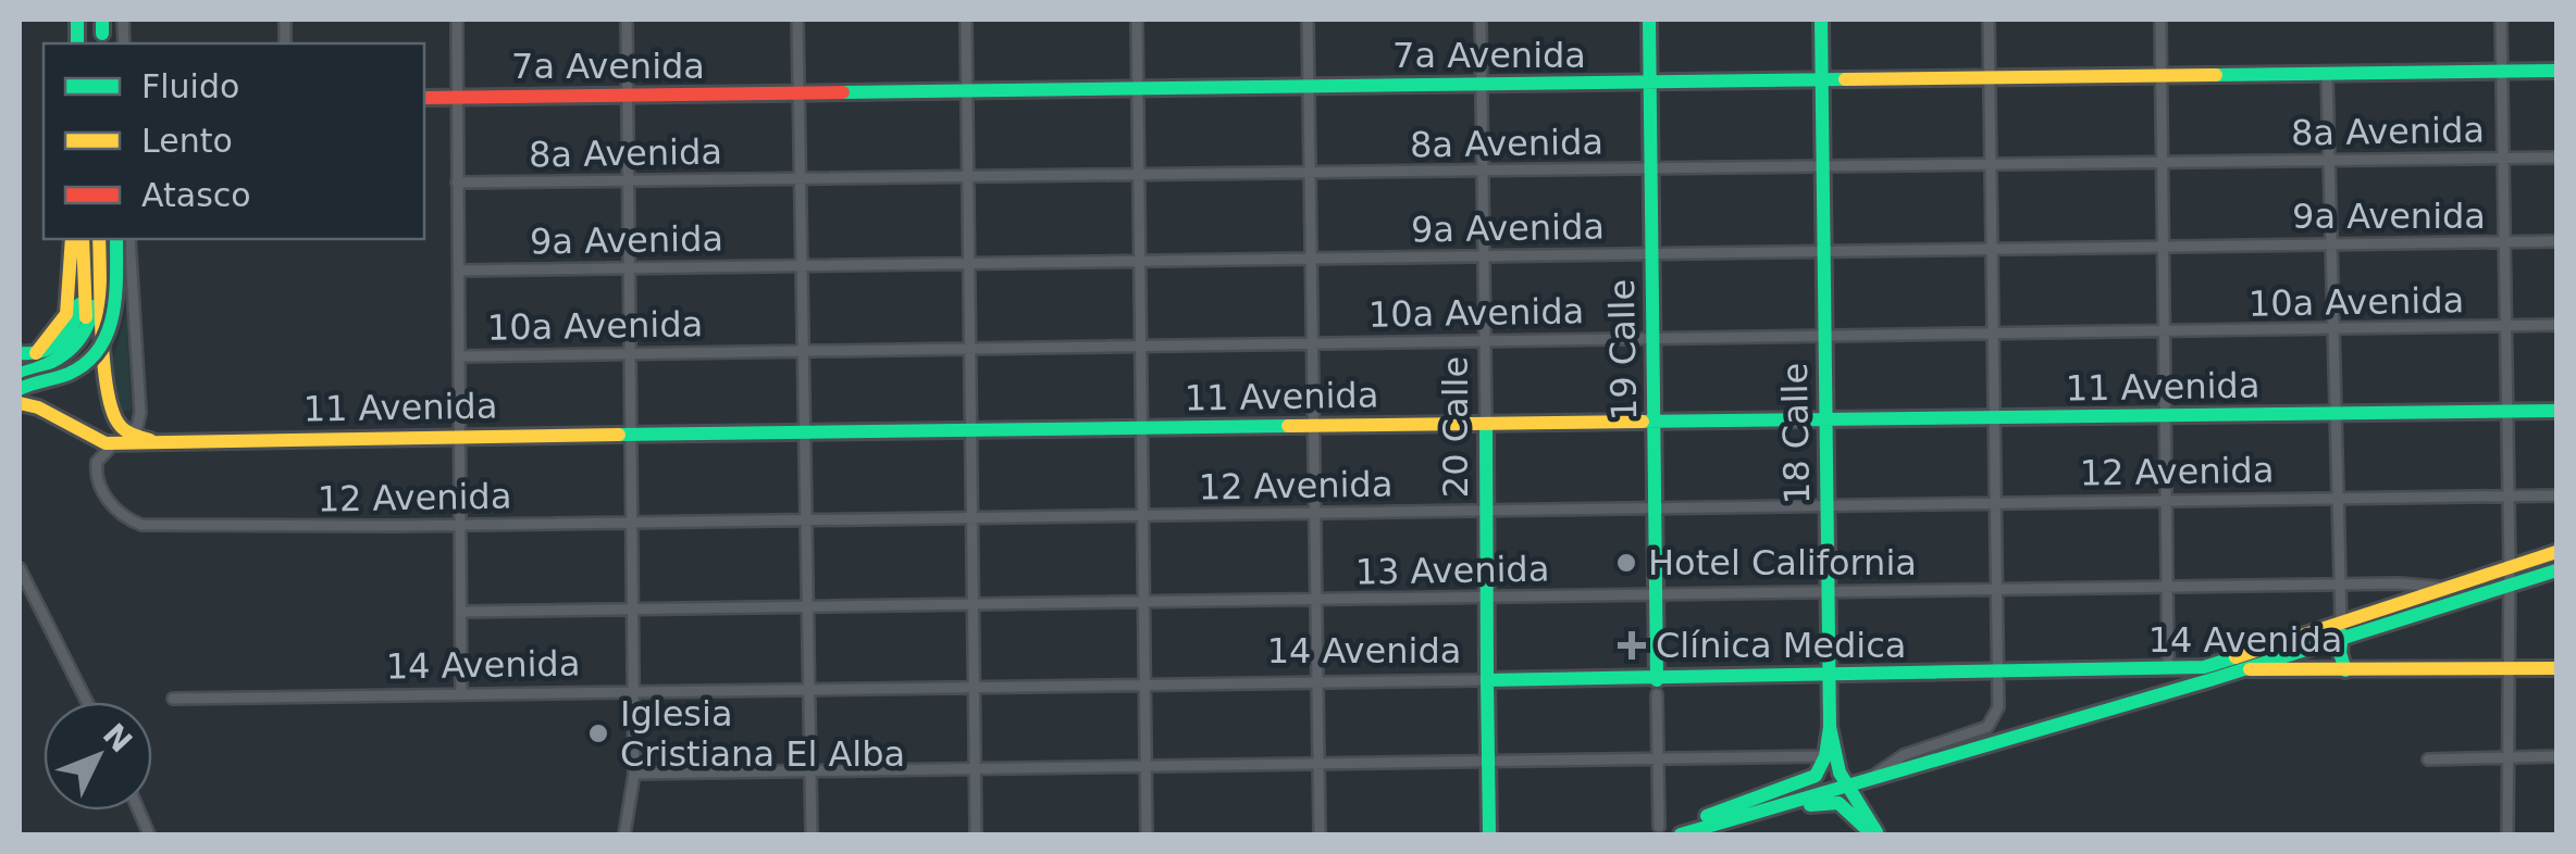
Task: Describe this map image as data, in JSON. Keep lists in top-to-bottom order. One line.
{"streets":{"main road":["7a Avenida","19 Calle","11 Avenida","20 Calle","18 Calle","14 Avenida"],"street":["8a Avenida","9a Avenida","10a Avenida","12 Avenida","13 Avenida"]},"crossings":[["7a Avenida","19 Calle"],["7a Avenida","20 Calle"],["7a Avenida","18 Calle"],["8a Avenida","19 Calle"],["8a Avenida","20 Calle"],["8a Avenida","18 Calle"],["9a Avenida","19 Calle"],["9a Avenida","20 Calle"],["9a Avenida","18 Calle"],["10a Avenida","19 Calle"],["10a Avenida","20 Calle"],["10a Avenida","18 Calle"],["19 Calle","11 Avenida"],["19 Calle","12 Avenida"],["19 Calle","13 Avenida"],["19 Calle","14 Avenida"],["11 Avenida","20 Calle"],["11 Avenida","18 Calle"],["11 Avenida","12 Avenida"],["20 Calle","12 Avenida"],["20 Calle","13 Avenida"],["20 Calle","14 Avenida"],["18 Calle","12 Avenida"],["18 Calle","13 Avenida"],["18 Calle","14 Avenida"]],"places":{"other":["Hotel California","Iglesia Cristiana El Alba"],"health":["Clínica Medica"]},"legend":["Fluido","Lento","Atasco"],"north":"top right"}
